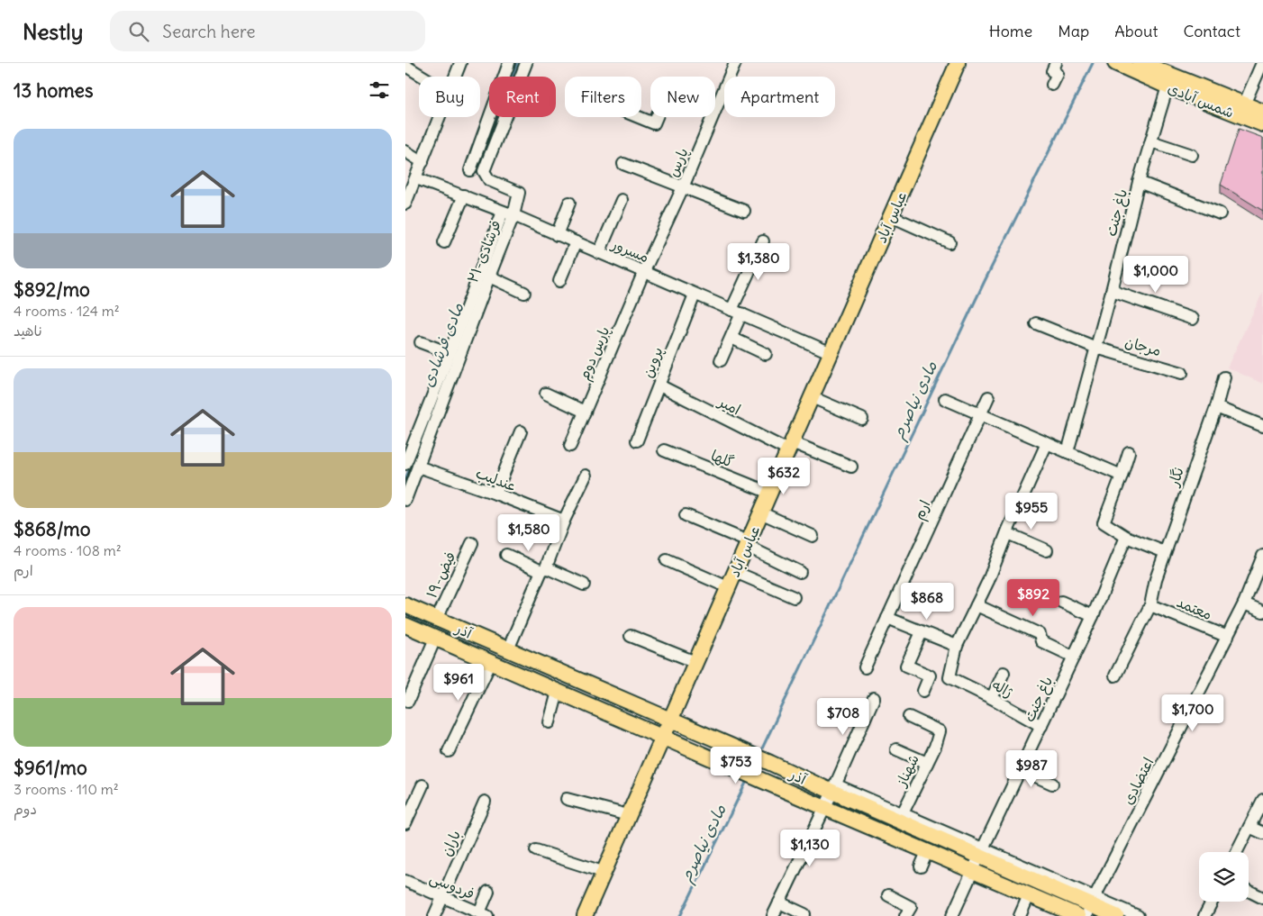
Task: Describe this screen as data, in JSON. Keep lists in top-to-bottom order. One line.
{"streets":{"main road":["شمس آبادی","عباس آباد","آذر"],"street":["پارس","باغ جنت","مسرور","۲۱-فرشادی","مرجان","پارس دوم","پروین","امیر","گلها","نگار","عندلیب","ارم","۱۹-فیض","معتمد","ژاله","شهناز","اعتضادی","باران","فردوسی"]},"crossings":[["شمس آبادی","باغ جنت"],["پارس","مسرور"],["پارس","پارس دوم"],["باغ جنت","مرجان"],["باغ جنت","آذر"],["باغ جنت","ژاله"],["عباس آباد","مسرور"],["عباس آباد","امیر"],["عباس آباد","گلها"],["عباس آباد","آذر"],["مسرور","۲۱-فرشادی"],["مسرور","پارس دوم"],["مسرور","پروین"],["۲۱-فرشادی","عندلیب"],["پروین","امیر"],["نگار","معتمد"],["۱۹-فیض","آذر"],["معتمد","اعتضادی"],["آذر","شهناز"],["آذر","اعتضادی"],["باران","فردوسی"]],"water":["مادی فرشادی","مادی نیاصرم"],"page":{"header":"Nestly","search":"Search here","nav":["Home","Map","About","Contact"],"heading":"13 homes","chip":["Buy","Rent","Filters","New","Apartment"],"list":[{"name":"$892/mo","note":"4 rooms · 124 m² · ناهید"},{"name":"$868/mo","note":"4 rooms · 108 m² · ارم"},{"name":"$961/mo","note":"3 rooms · 110 m² · دوم"}],"price":["$1,380","$1,000","$632","$955","$1,580","$892","$868","$961","$1,700","$708","$753","$987","$1,130"]}}
